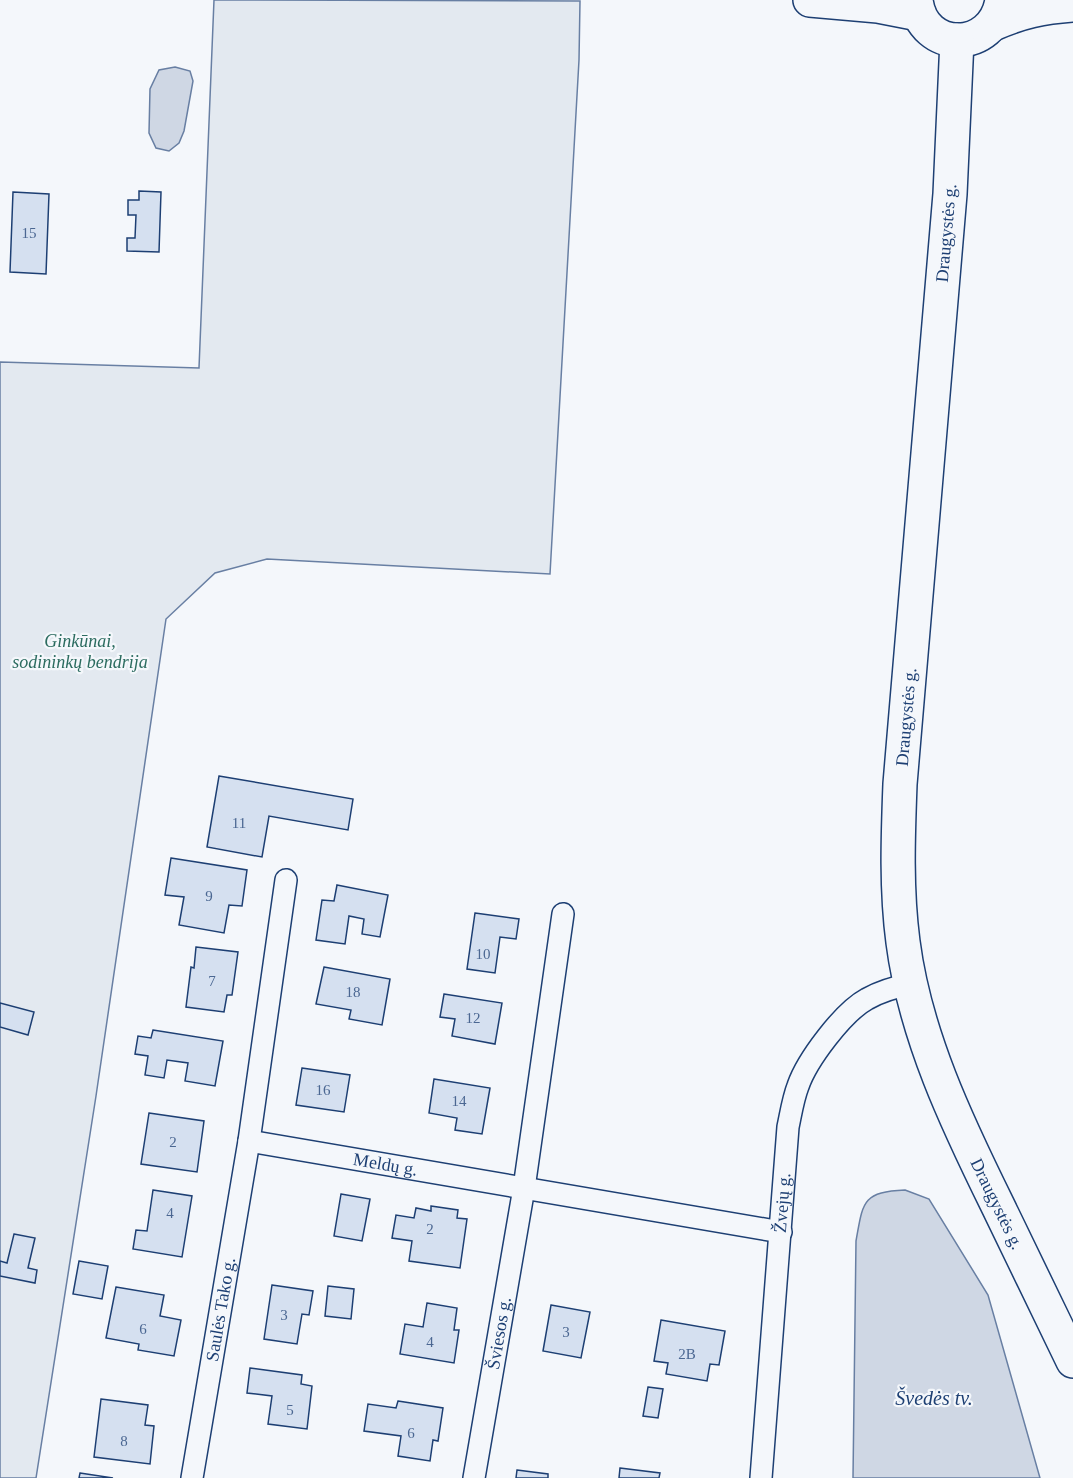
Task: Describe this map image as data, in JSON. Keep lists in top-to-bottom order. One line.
{"streets":{"main road":["Draugystės g."],"street":["Meldų g.","Žvejų g.","Saulės Tako g.","Šviesos g."]},"crossings":[["Draugystės g.","Žvejų g."],["Meldų g.","Žvejų g."],["Meldų g.","Saulės Tako g."],["Meldų g.","Šviesos g."]],"water":["Švedės tv."],"parks":["Ginkūnai, sodininkų bendrija"],"house_numbers":["15","11","9","10","7","18","12","16","14","2","4","2","3","6","3","4","2B","5","6","8"]}
